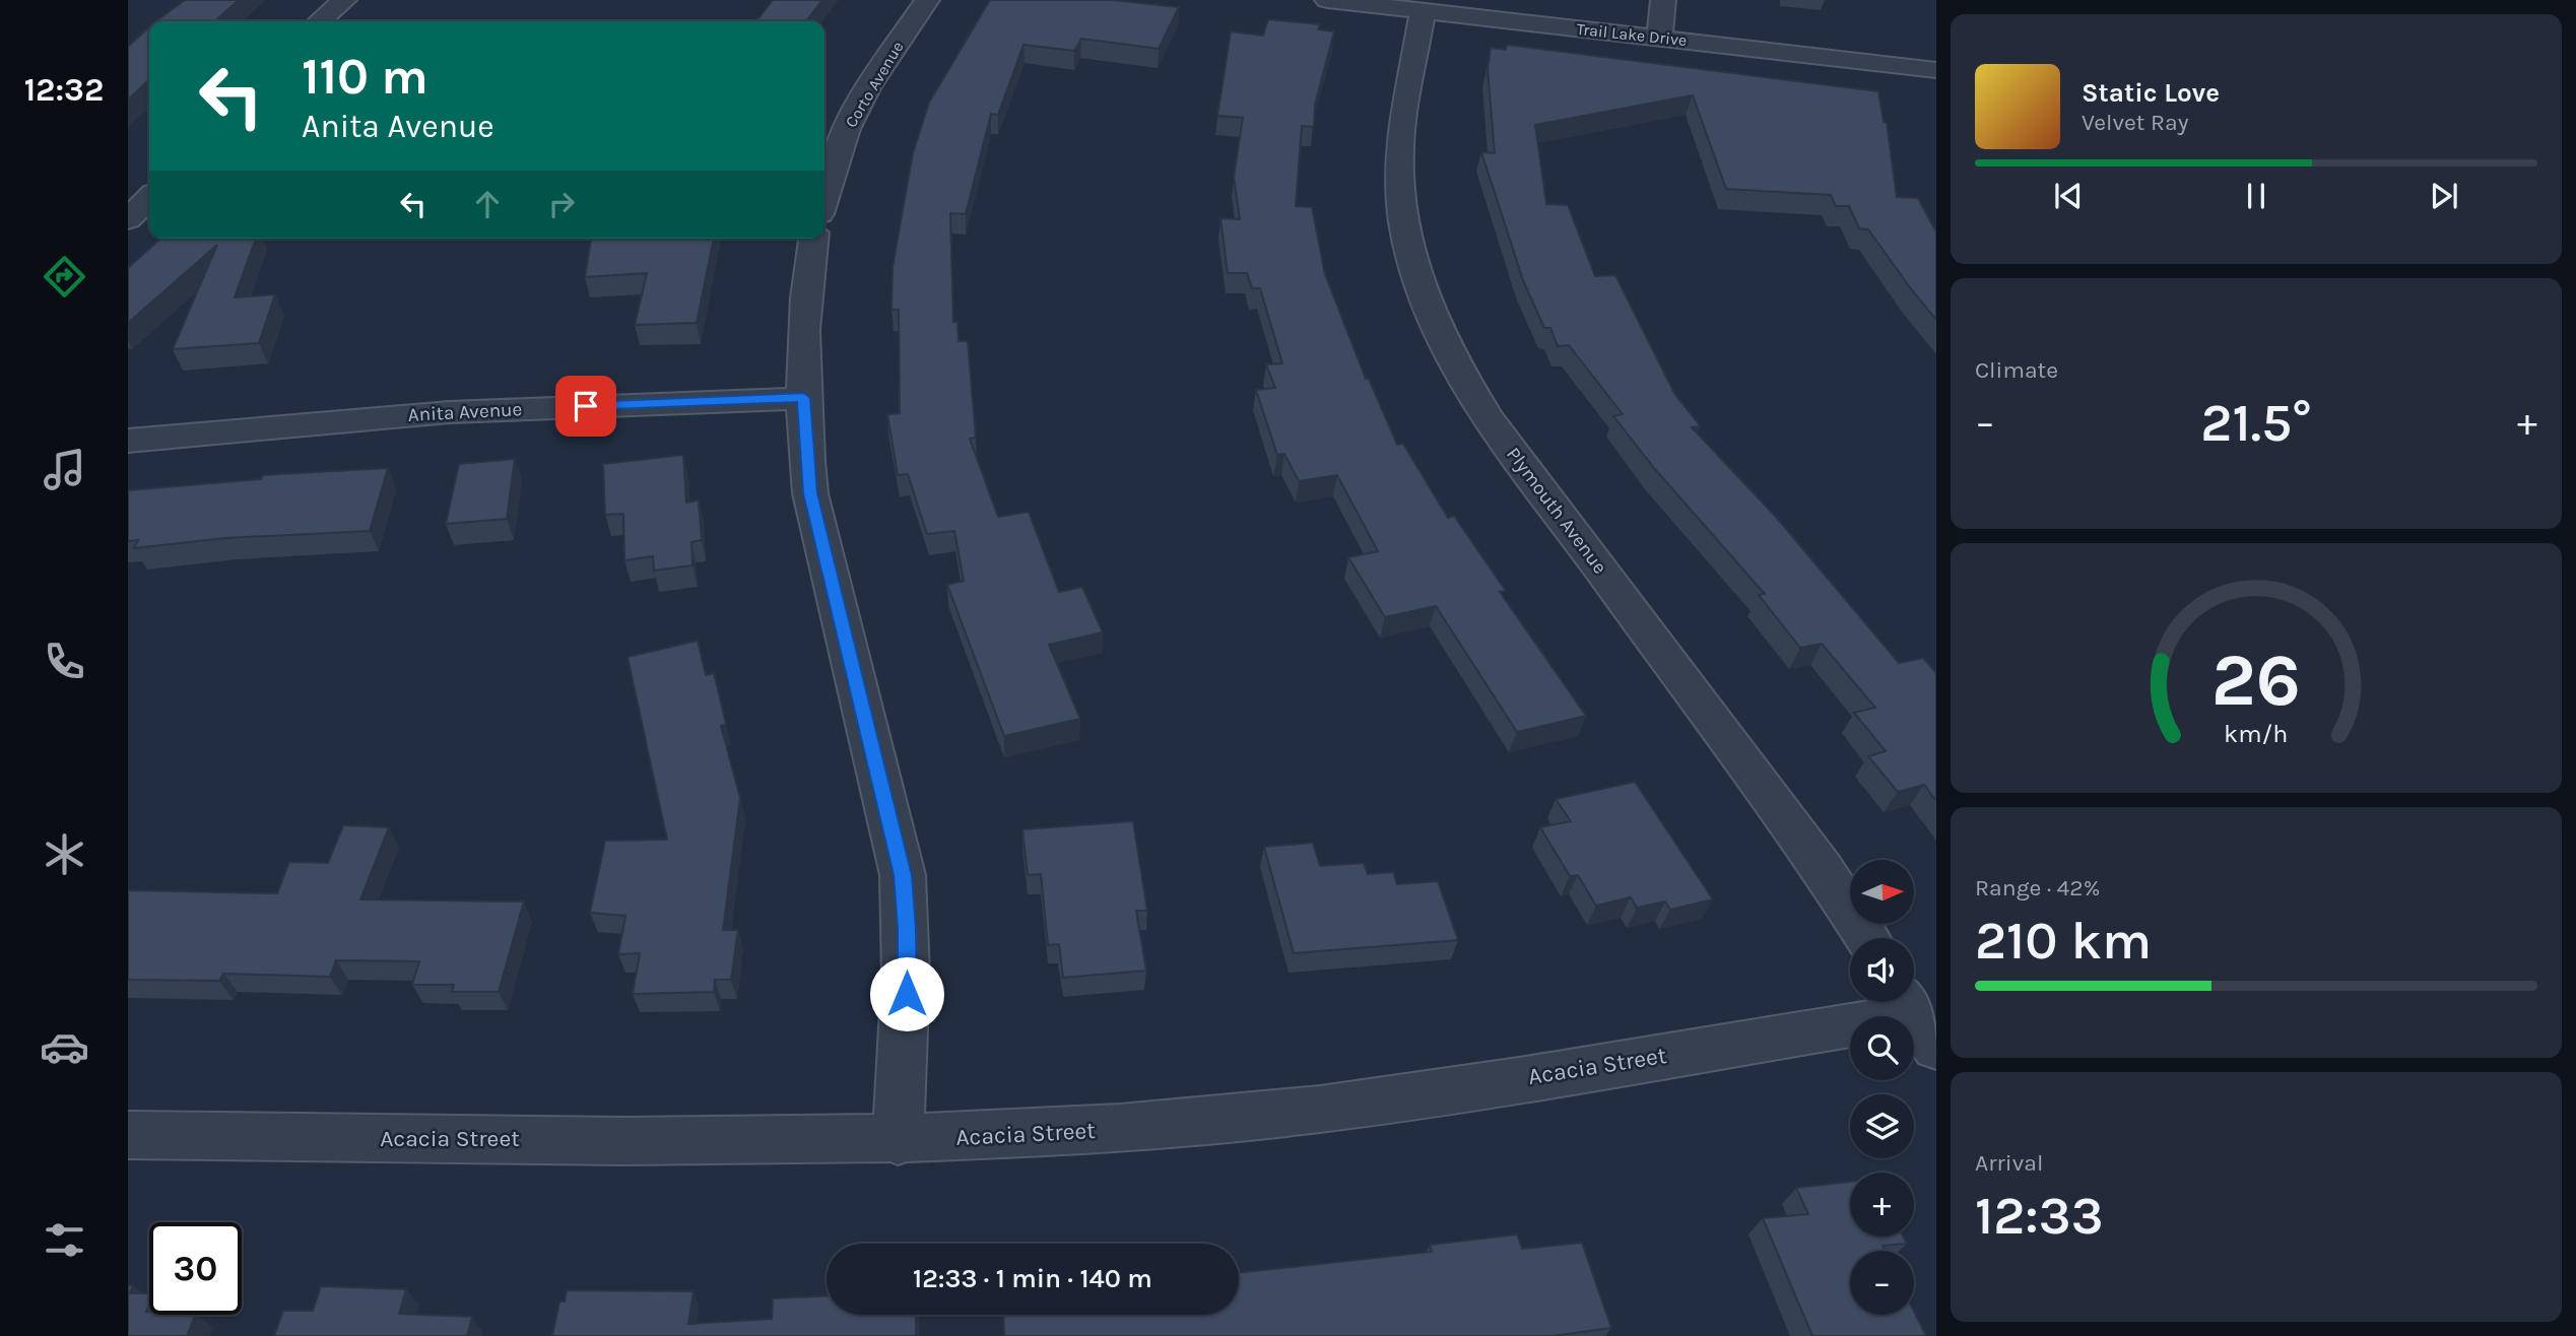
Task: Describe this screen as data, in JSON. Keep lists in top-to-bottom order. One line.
{"streets":{"street":["Trail Lake Drive","Corto Avenue","Anita Avenue","Plymouth Avenue","Acacia Street"]},"crossings":[["Trail Lake Drive","Plymouth Avenue"]],"north":"right","page":{"tabs":"12:32","turn":["110 m","Anita Avenue"],"song":["Static Love","Velvet Ray"],"tile":["Climate",["Range · 42%","210 km"],["Arrival","12:33"]],"heat":["−","21.5°","+"],"map_buttons":["+","−"],"limit":"30","trip":"12:33 · 1 min · 140 m","gauge":["26","km/h"]}}
